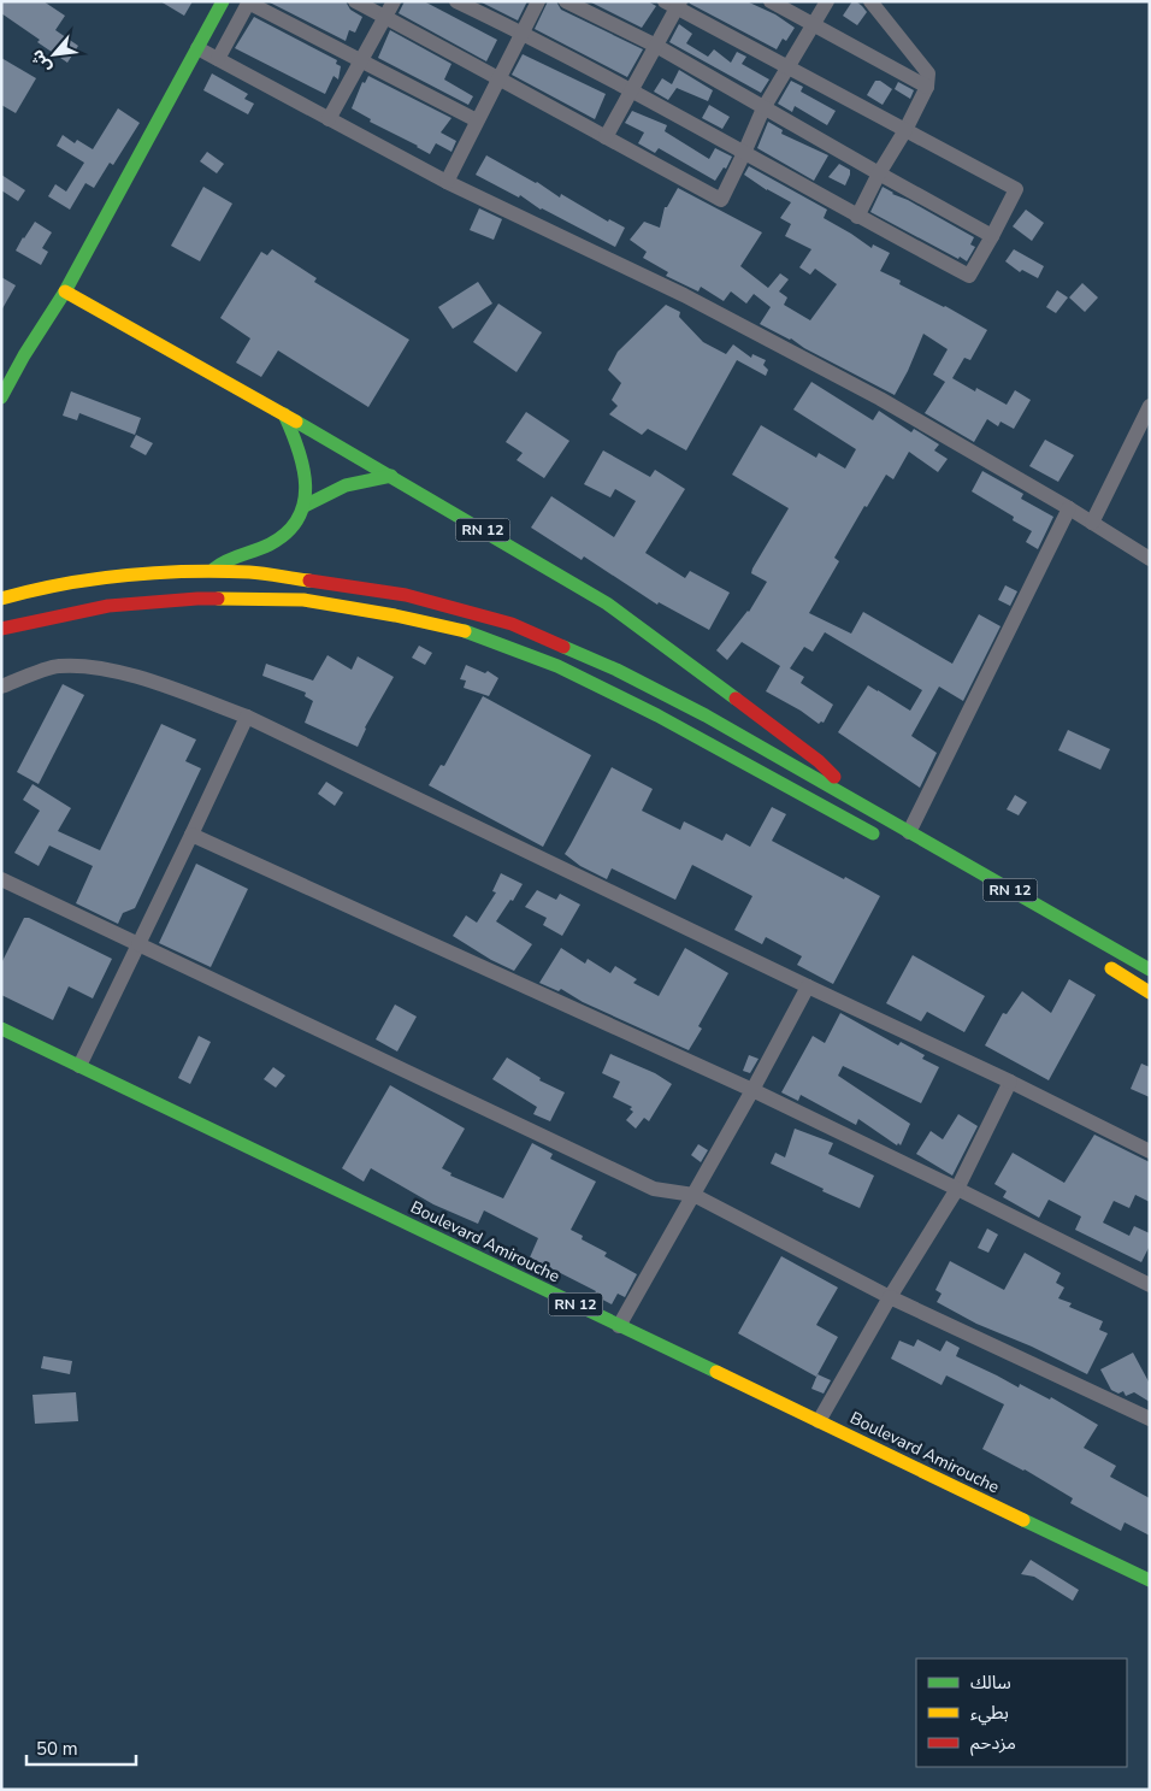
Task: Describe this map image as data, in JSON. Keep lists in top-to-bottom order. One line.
{"streets":{"main road":["RN 12","Boulevard Amirouche"]},"legend":["سالك","بطيء","مزدحم"],"scale_bar":"50 m","north":"bottom left"}
